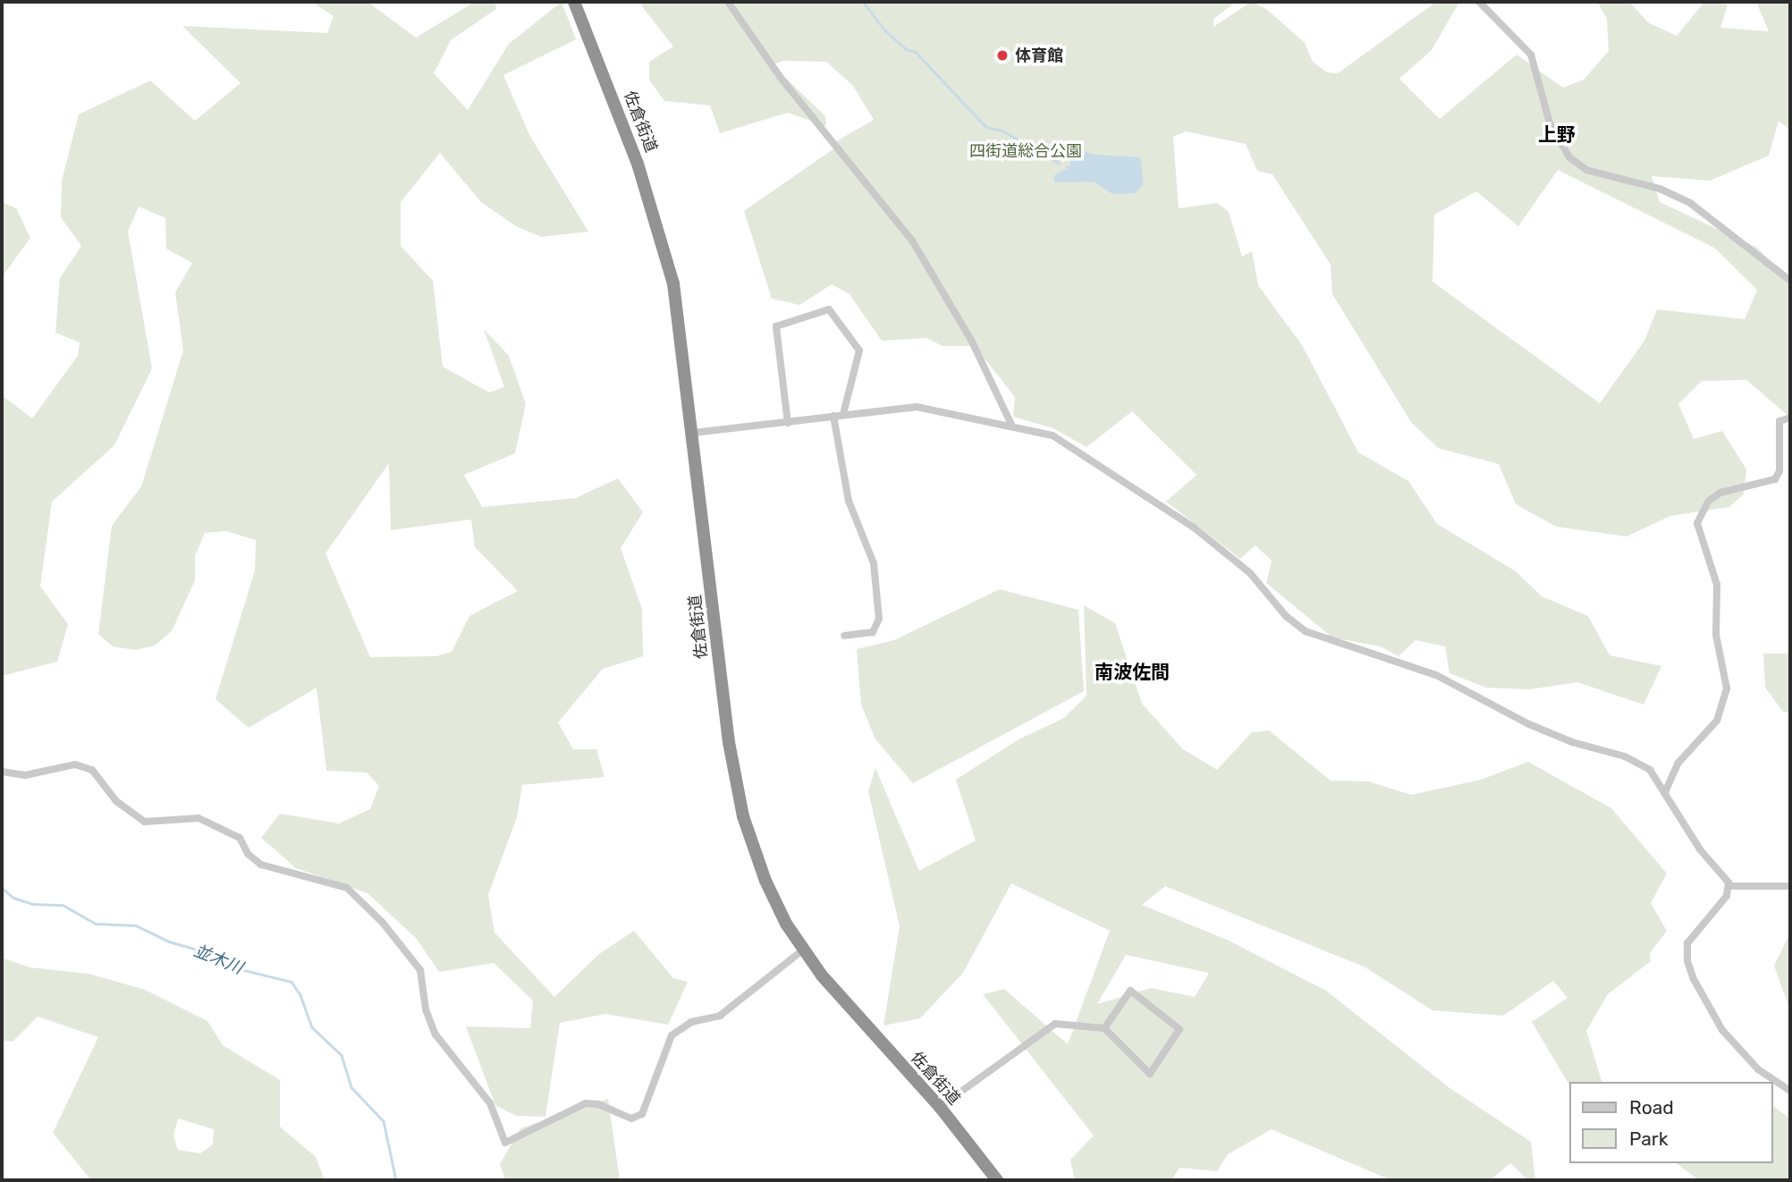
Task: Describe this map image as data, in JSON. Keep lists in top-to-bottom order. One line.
{"streets":{"highway":["佐倉街道"]},"districts":["上野","南波佐間"],"water":["並木川"],"parks":["四街道総合公園"],"places":["体育館"],"legend":["Road","Park"]}
